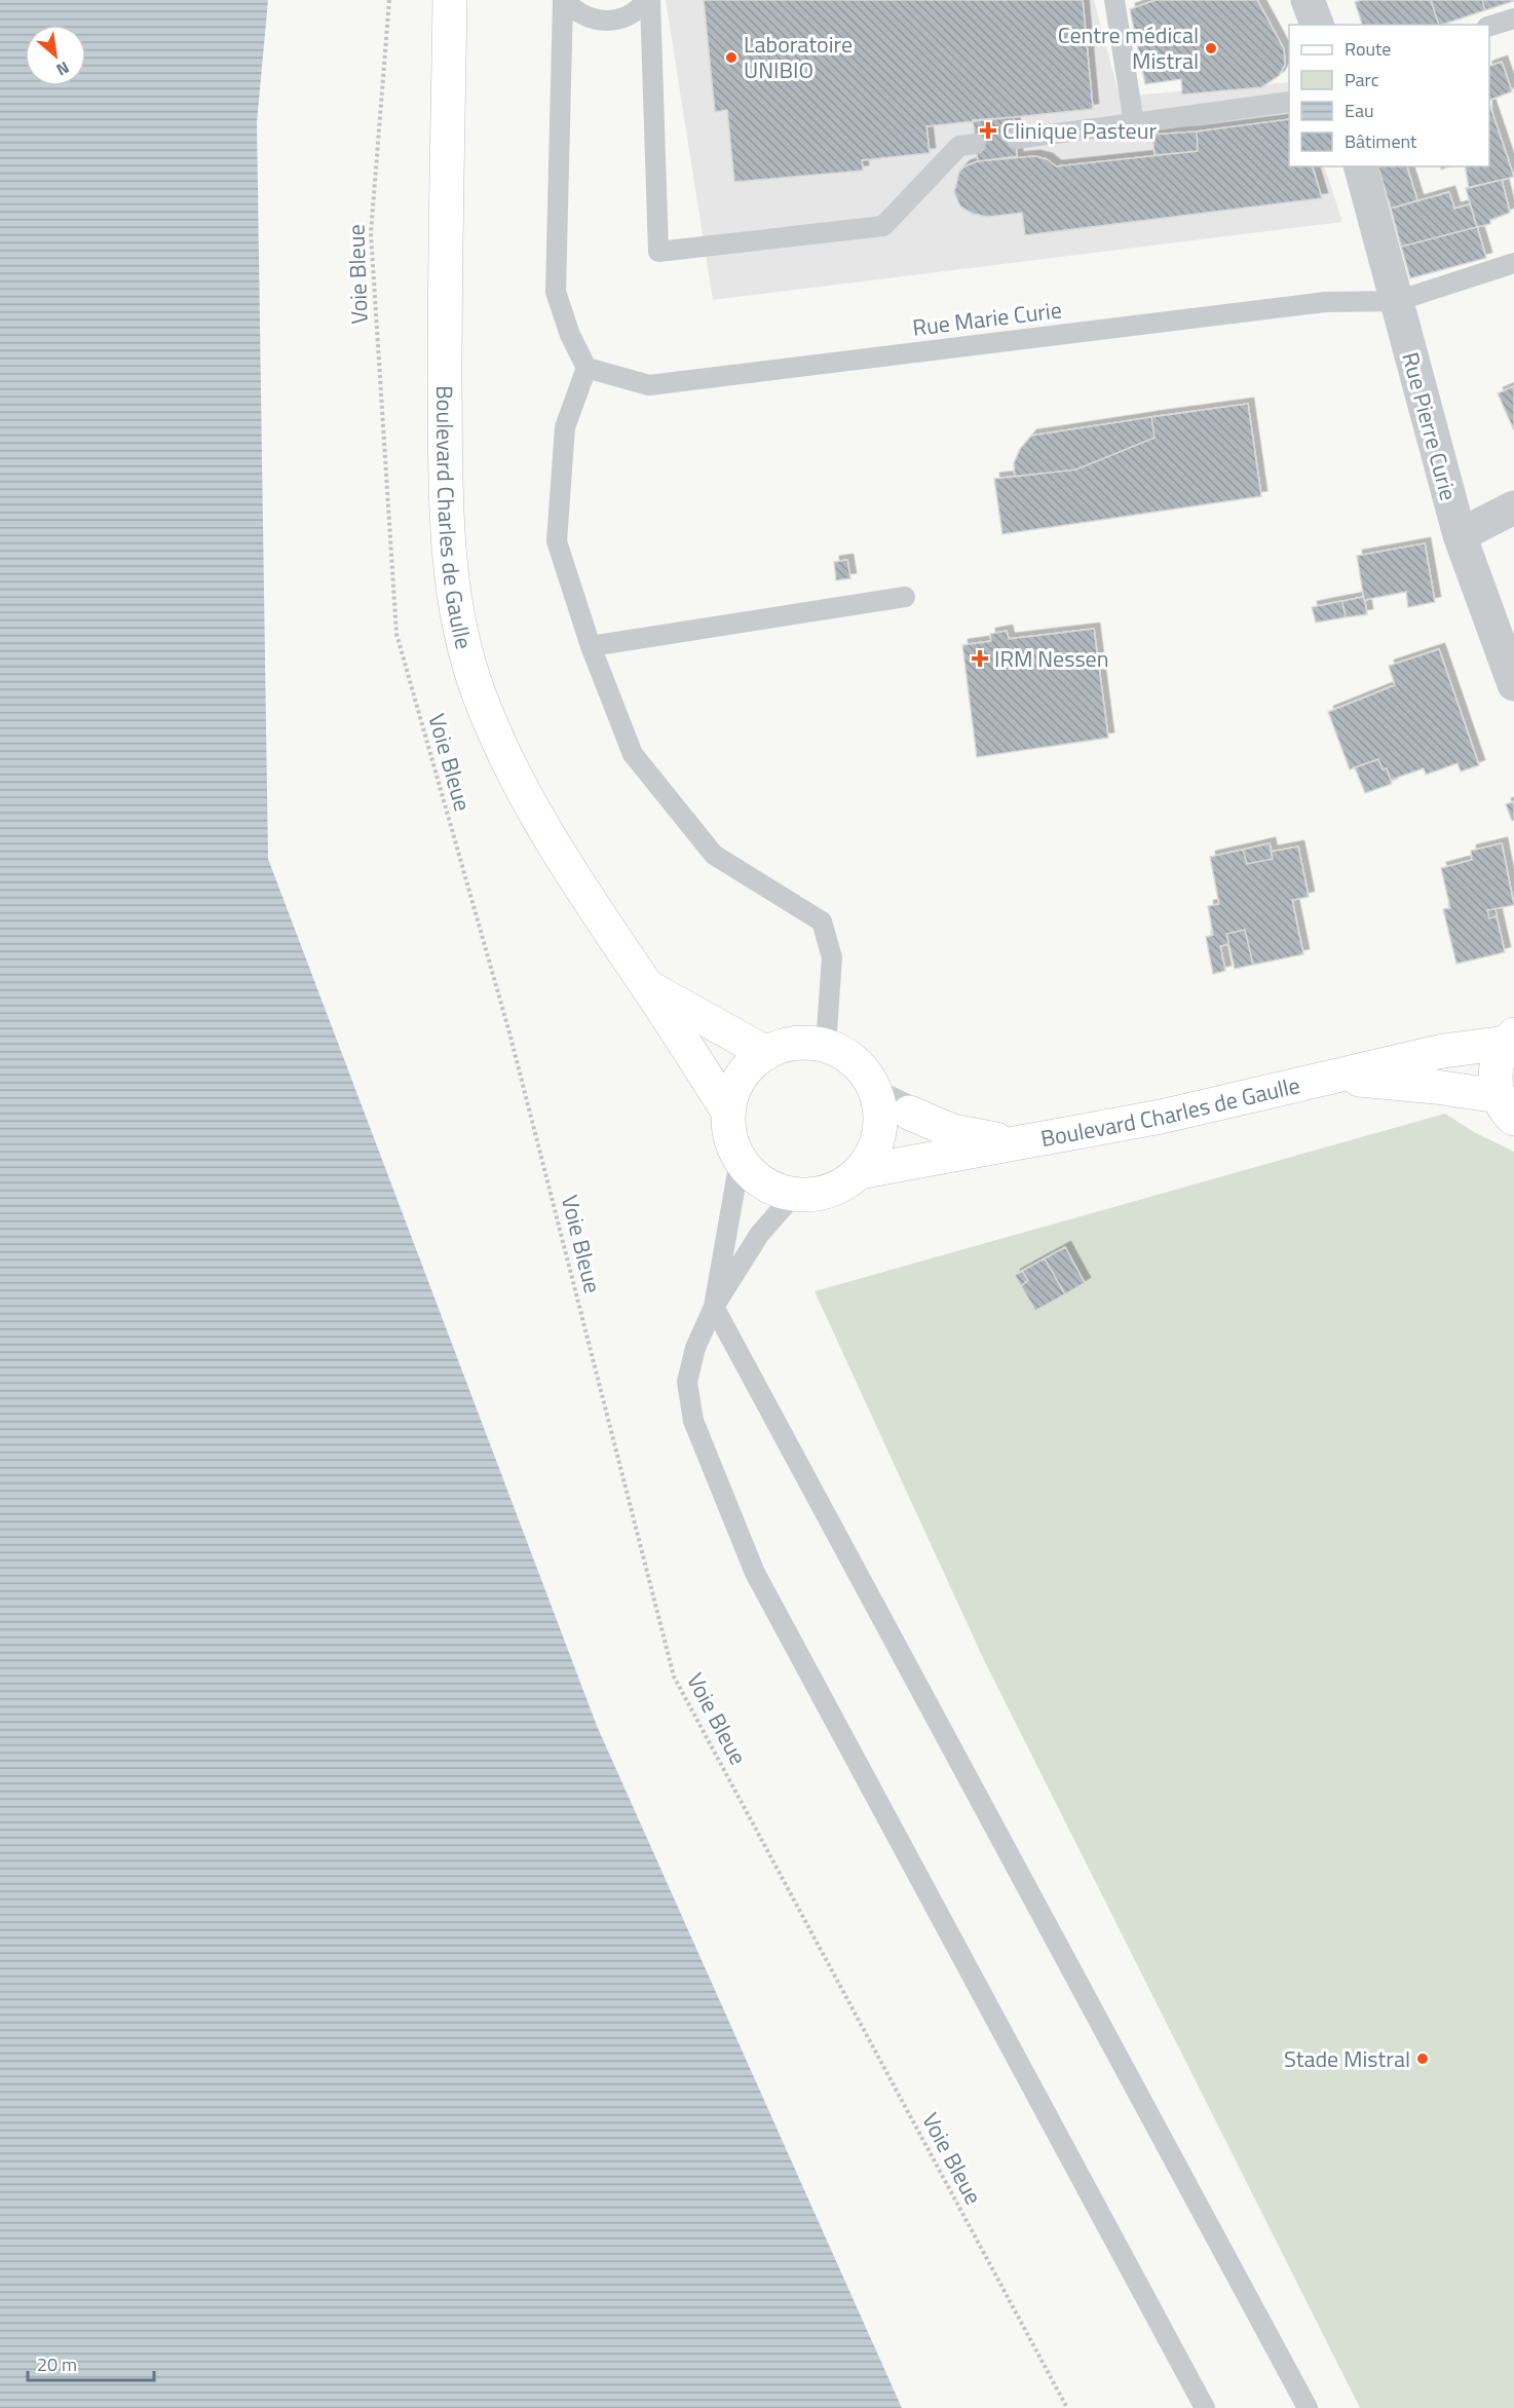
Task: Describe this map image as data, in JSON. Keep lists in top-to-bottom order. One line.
{"streets":{"street":["Rue Pierre Curie","Boulevard Charles de Gaulle"],"lane":["Rue Marie Curie"],"path":["Voie Bleue"]},"crossings":[["Rue Marie Curie","Rue Pierre Curie"]],"places":{"other":["Centre médical Mistral","Laboratoire UNIBIO","Stade Mistral"],"health":["Clinique Pasteur","IRM Nessen"]},"legend":["Route","Parc","Eau","Bâtiment"],"scale_bar":"20 m","north":"bottom right"}
